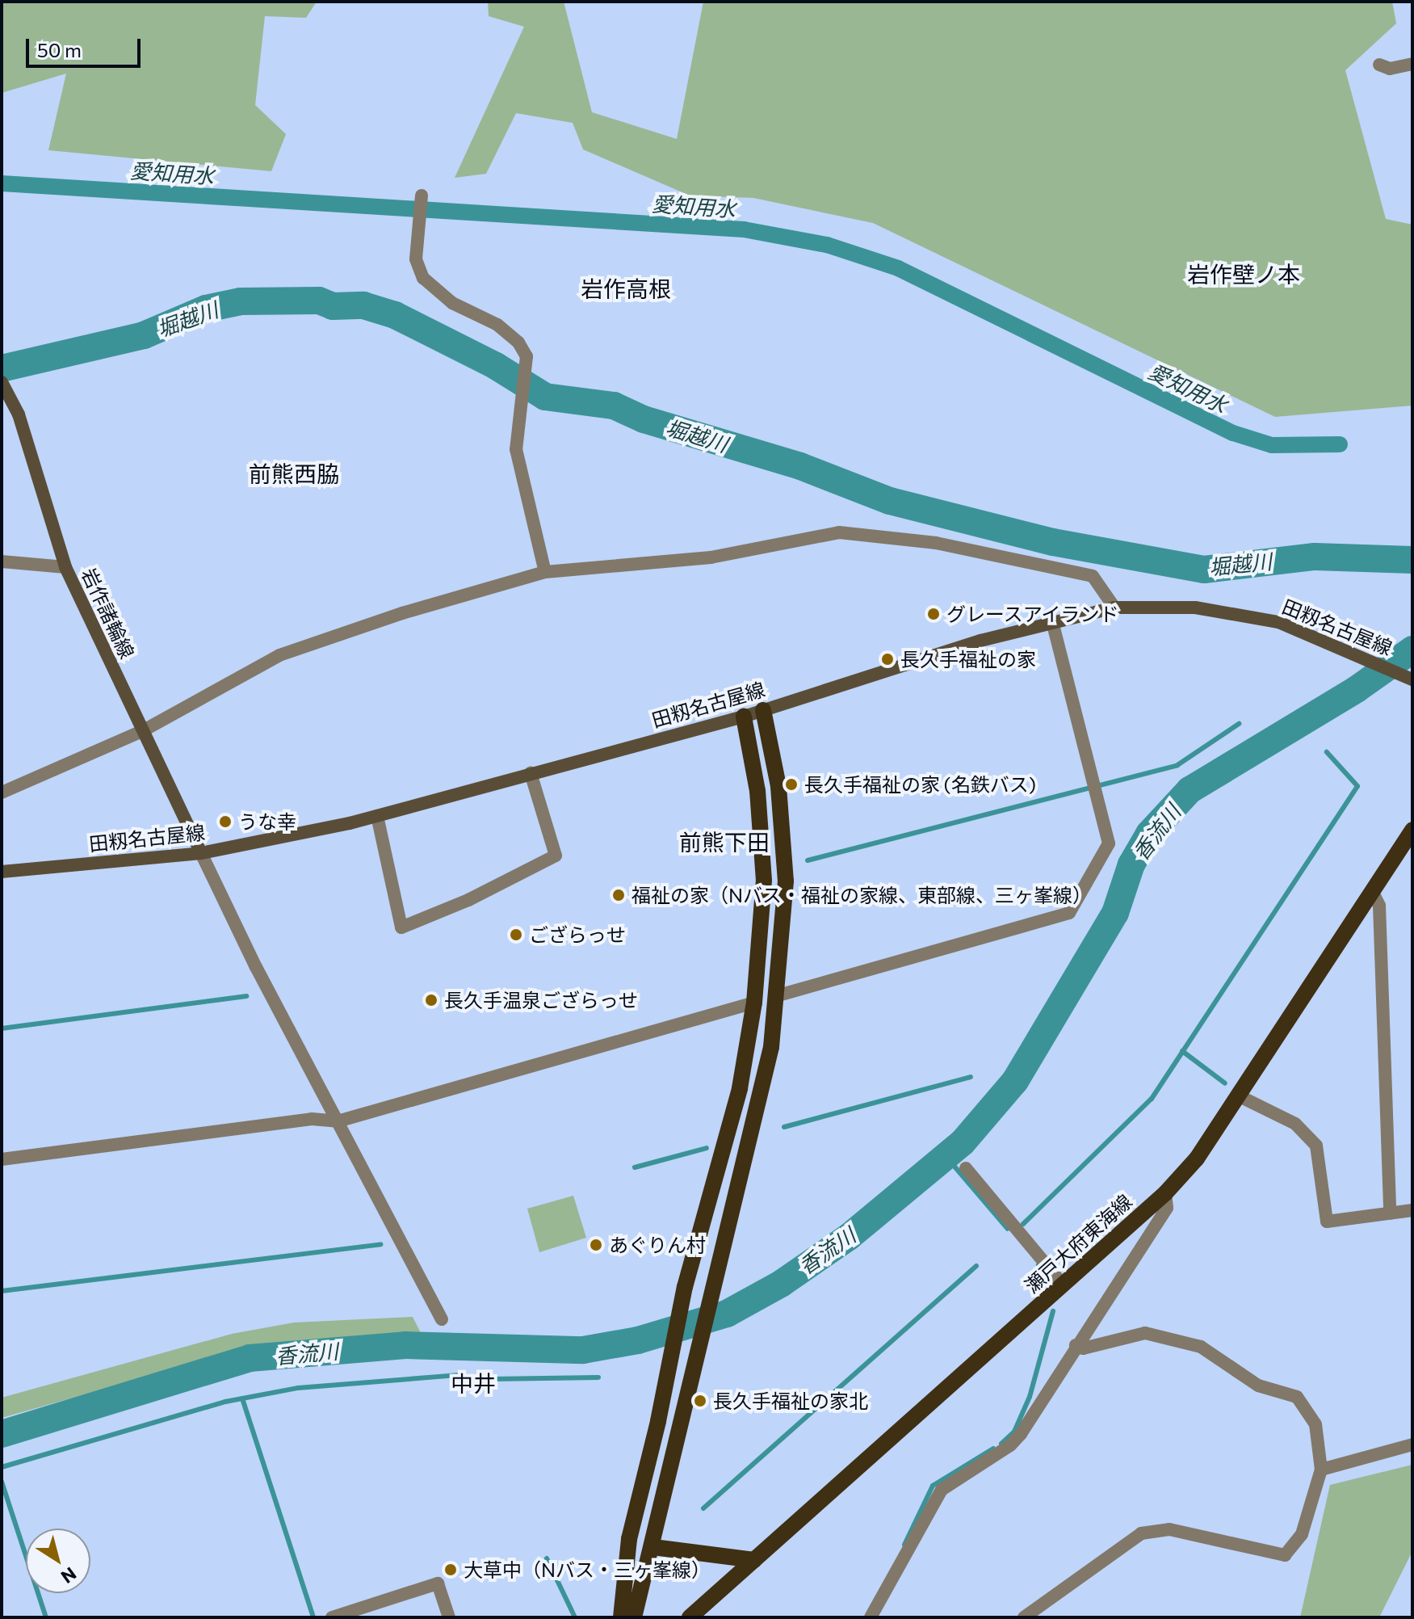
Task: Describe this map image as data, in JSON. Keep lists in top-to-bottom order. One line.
{"streets":{"main road":["岩作諸輪線","田籾名古屋線","瀬戸大府東海線"]},"crossings":[["岩作諸輪線","田籾名古屋線"]],"districts":["岩作壁ノ本","岩作高根","前熊西脇","前熊下田","中井"],"water":["愛知用水","堀越川","香流川"],"places":["グレースアイランド","長久手福祉の家","長久手福祉の家 (名鉄バス)","うな幸","福祉の家（Nバス・福祉の家線、東部線、三ヶ峯線）","ござらっせ","長久手温泉ござらっせ","あぐりん村","長久手福祉の家北","大草中（Nバス・三ヶ峯線）"],"scale_bar":"50 m","north":"bottom right"}
